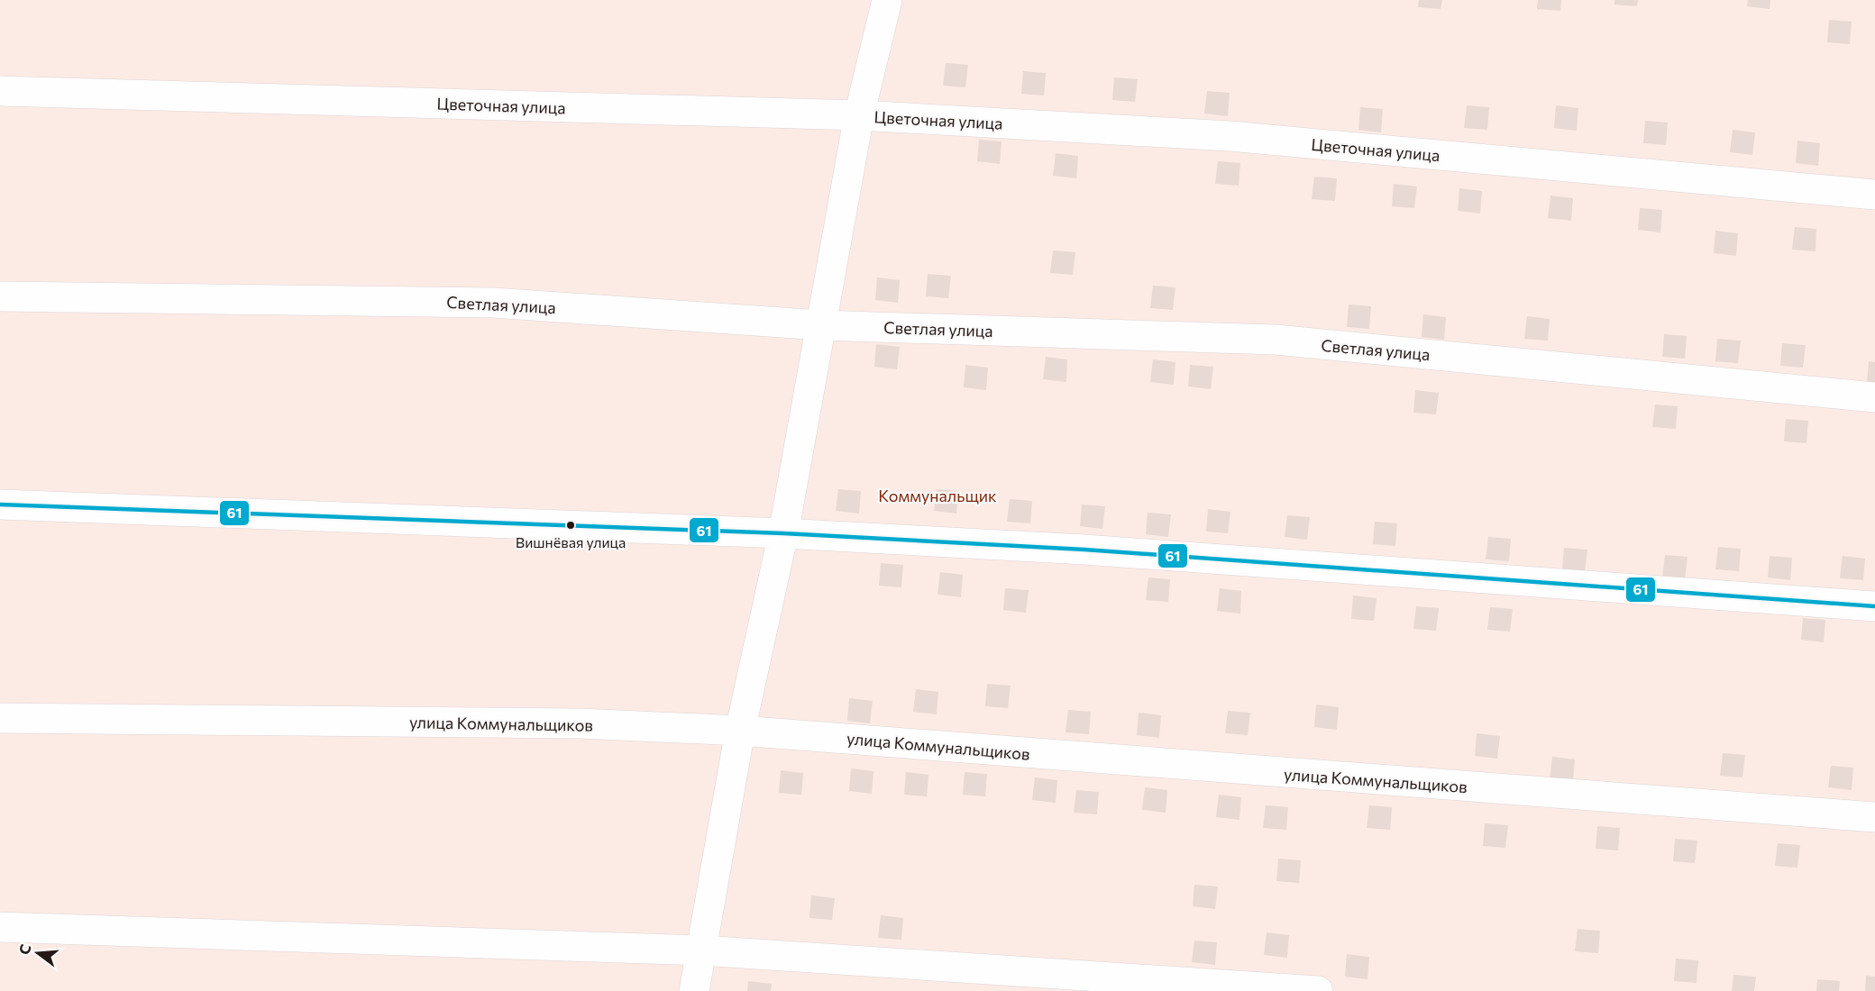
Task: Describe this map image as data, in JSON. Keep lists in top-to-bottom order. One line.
{"streets":{"street":["Цветочная улица","Светлая улица","улица Коммунальщиков"]},"parks":["Коммунальщик"],"places":["Вишнёвая улица"],"lines":["transit line 61"],"north":"left"}
